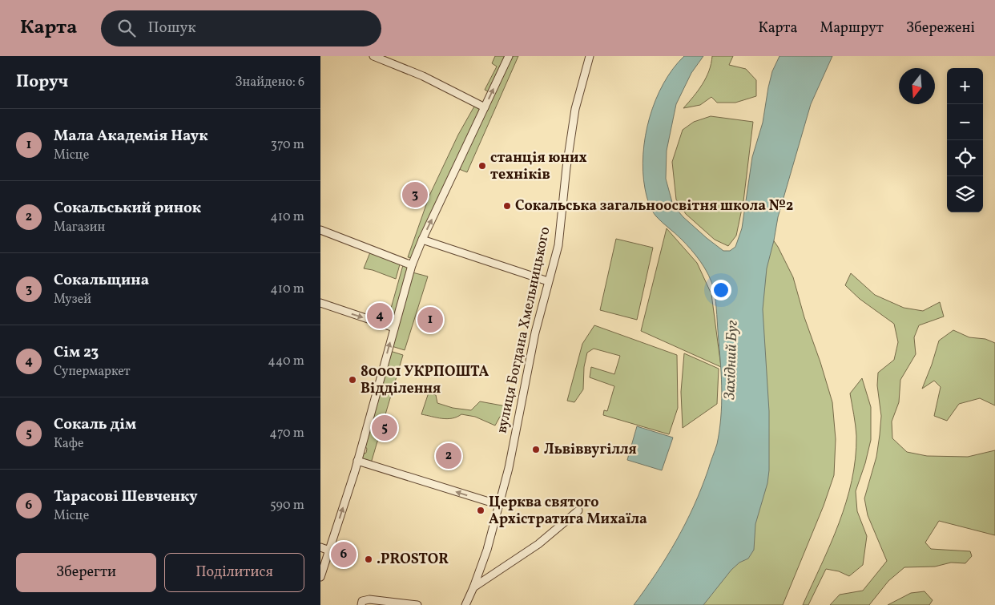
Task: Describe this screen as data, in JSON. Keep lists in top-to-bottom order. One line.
{"streets":{"street":["вулиця Богдана Хмельницького"]},"water":["Західний Буг"],"places":["станція юних техніків","Сокальська загальноосвітня школа №2","80001 УКРПОШТА Відділення","Львіввугілля","Церква святого Архістратига Михаїла",".PROSTOR"],"north":"bottom","page":{"header":"Карта","search":"Пошук","nav":["Карта","Маршрут","Збережені"],"heading":["Поруч","Знайдено: 6"],"map_buttons":["+","−"],"list":[{"mark":"1","name":"Мала Академія Наук","note":"Місце","value":"370 m"},{"mark":"2","name":"Сокальський ринок","note":"Магазин","value":"410 m"},{"mark":"3","name":"Сокальщина","note":"Музей","value":"410 m"},{"mark":"4","name":"Сім 23","note":"Супермаркет","value":"440 m"},{"mark":"5","name":"Сокаль дім","note":"Кафе","value":"470 m"},{"mark":"6","name":"Тарасові Шевченку","note":"Місце","value":"590 m"}],"pins":["3","4","1","5","2","6"],"buttons":["Зберегти","Поділитися"]}}
